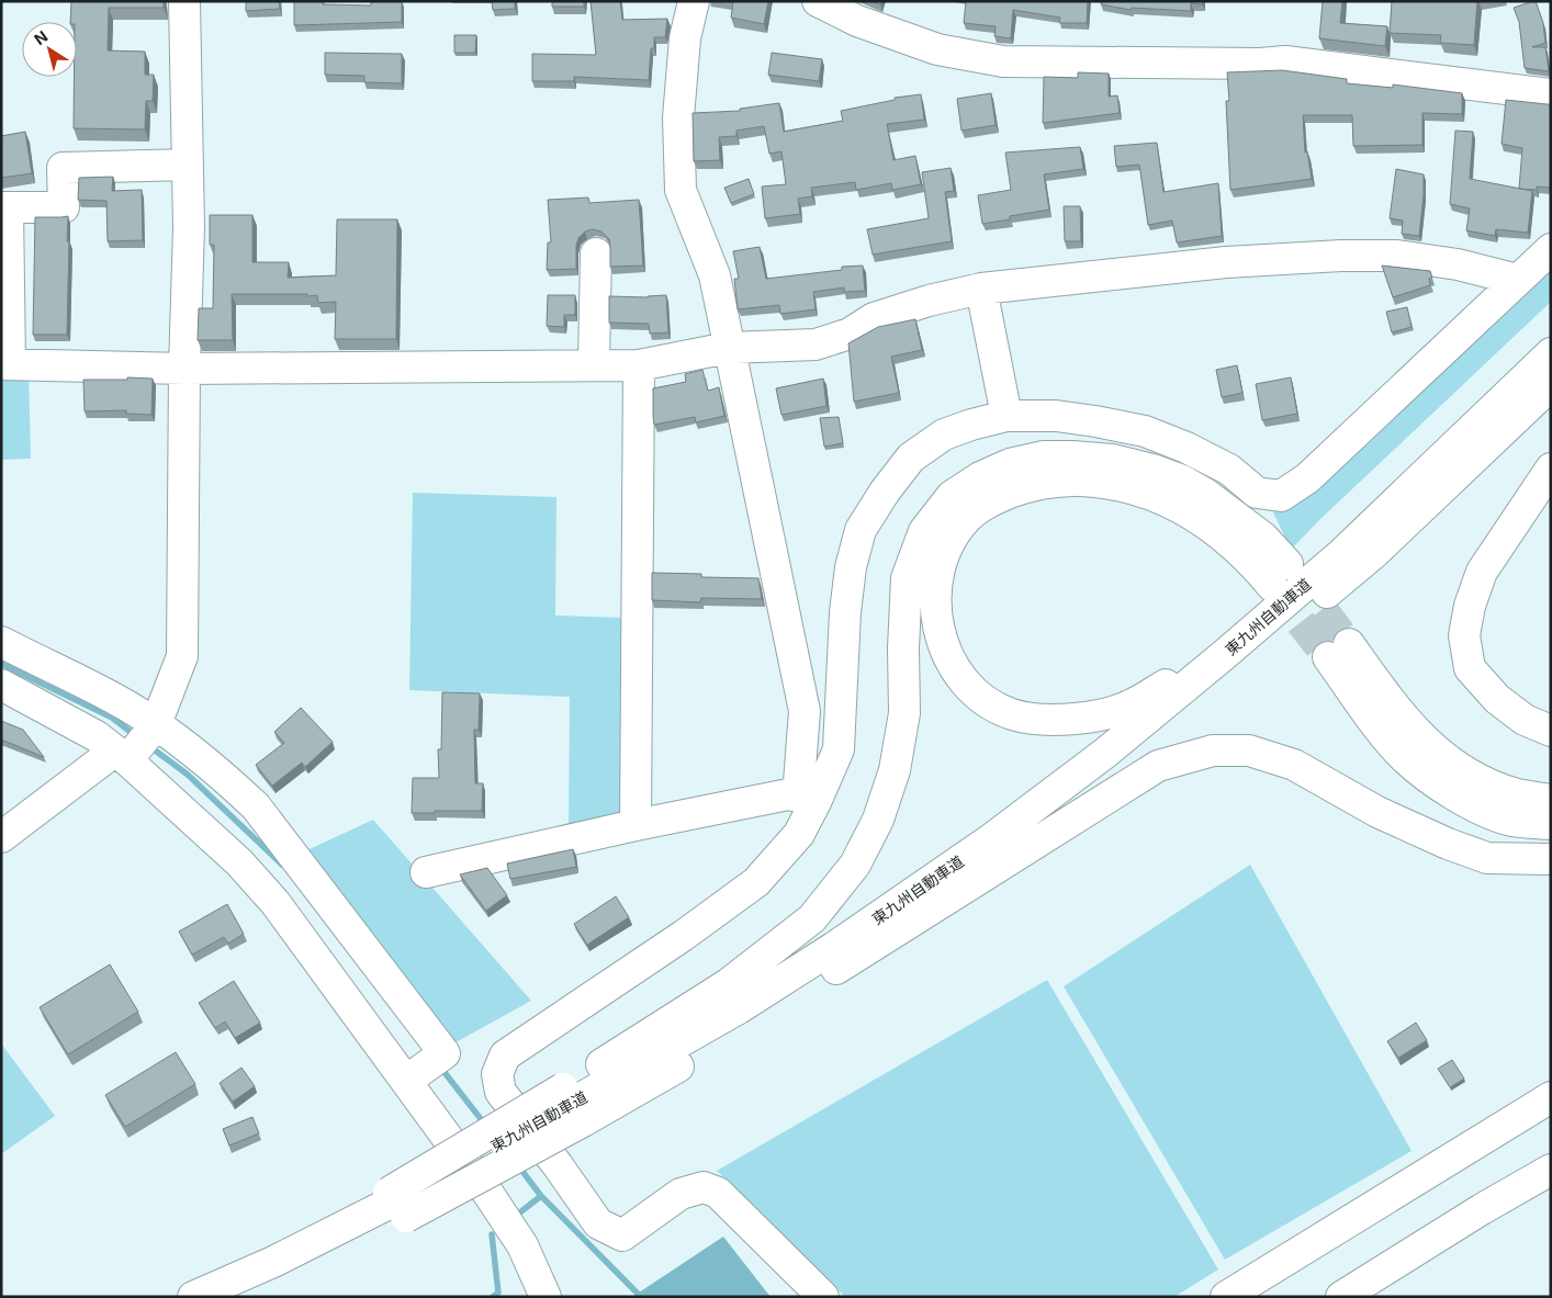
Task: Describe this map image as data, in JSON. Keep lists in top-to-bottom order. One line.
{"streets":{"main road":["東九州自動車道"]},"north":"top left"}
